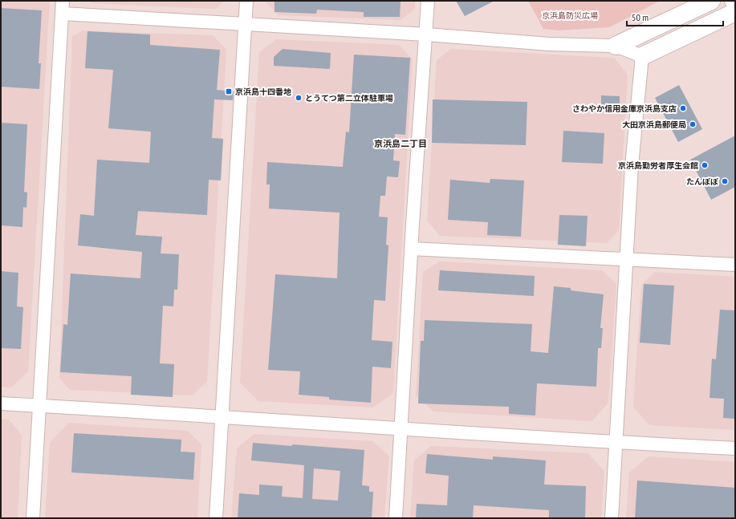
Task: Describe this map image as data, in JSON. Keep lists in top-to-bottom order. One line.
{"districts":["京浜島二丁目"],"parks":["京浜島防災広場"],"places":{"transit":["京浜島十四番地"],"other":["とうてつ第二立体駐車場","さわやか信用金庫京浜島支店","大田京浜島郵便局","京浜島勤労者厚生会館","たんぽぽ"]},"scale_bar":"50 m"}
